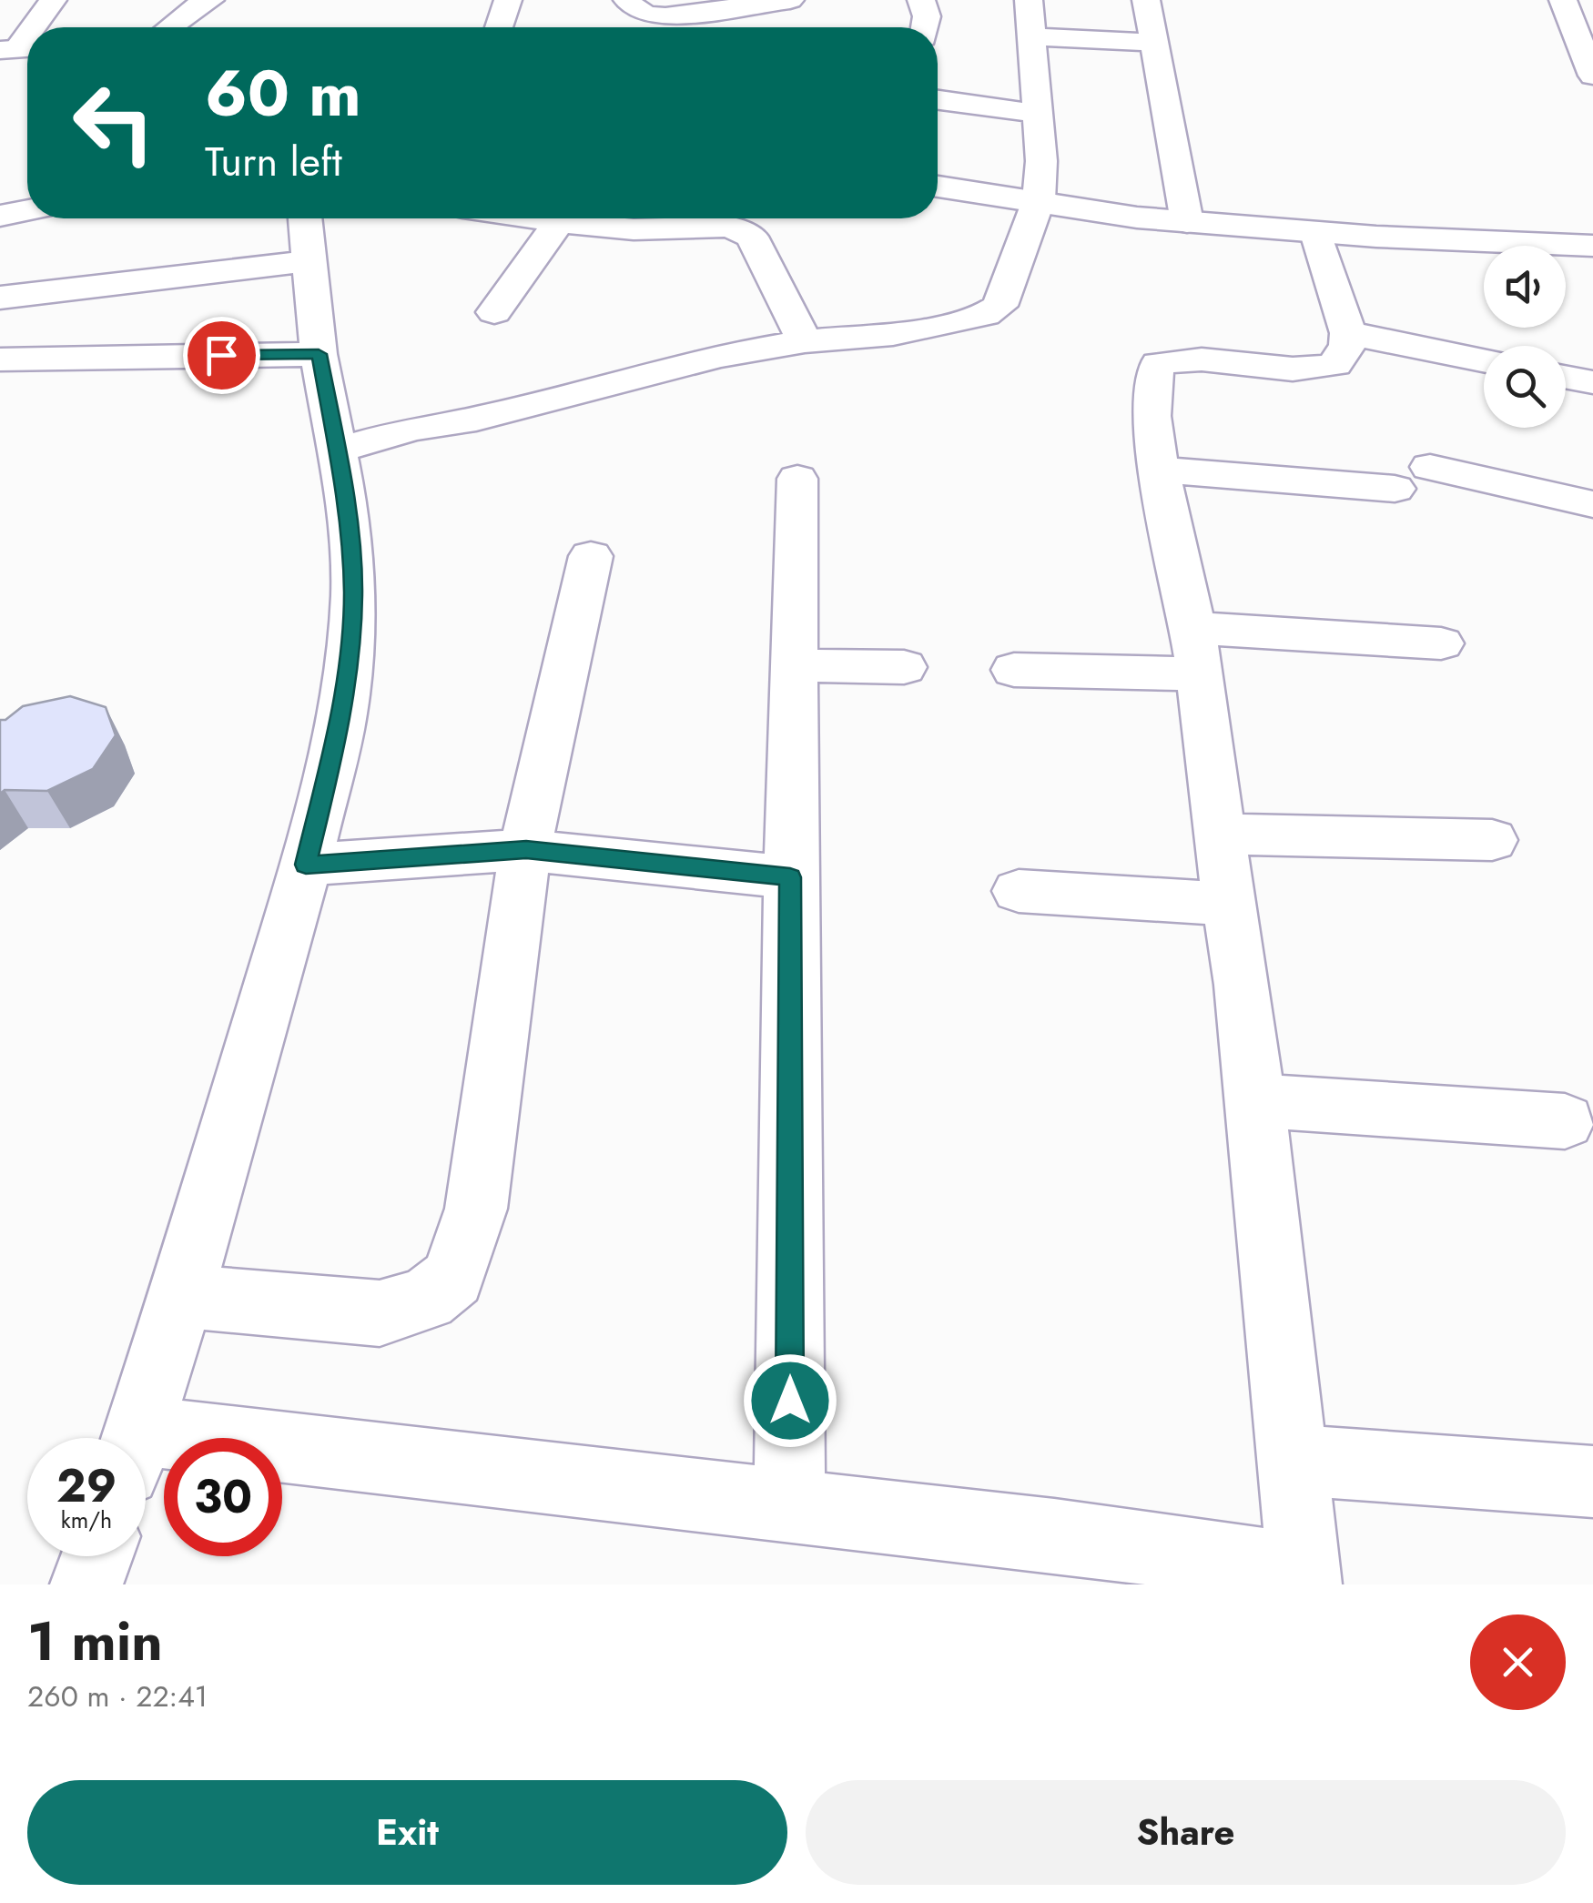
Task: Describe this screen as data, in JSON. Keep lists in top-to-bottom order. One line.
{"page":{"turn":["60 m","Turn left"],"speed":"29 km/h","limit":"30","heading":["1 min","260 m · 22:41"],"buttons":["Exit","Share"]}}
